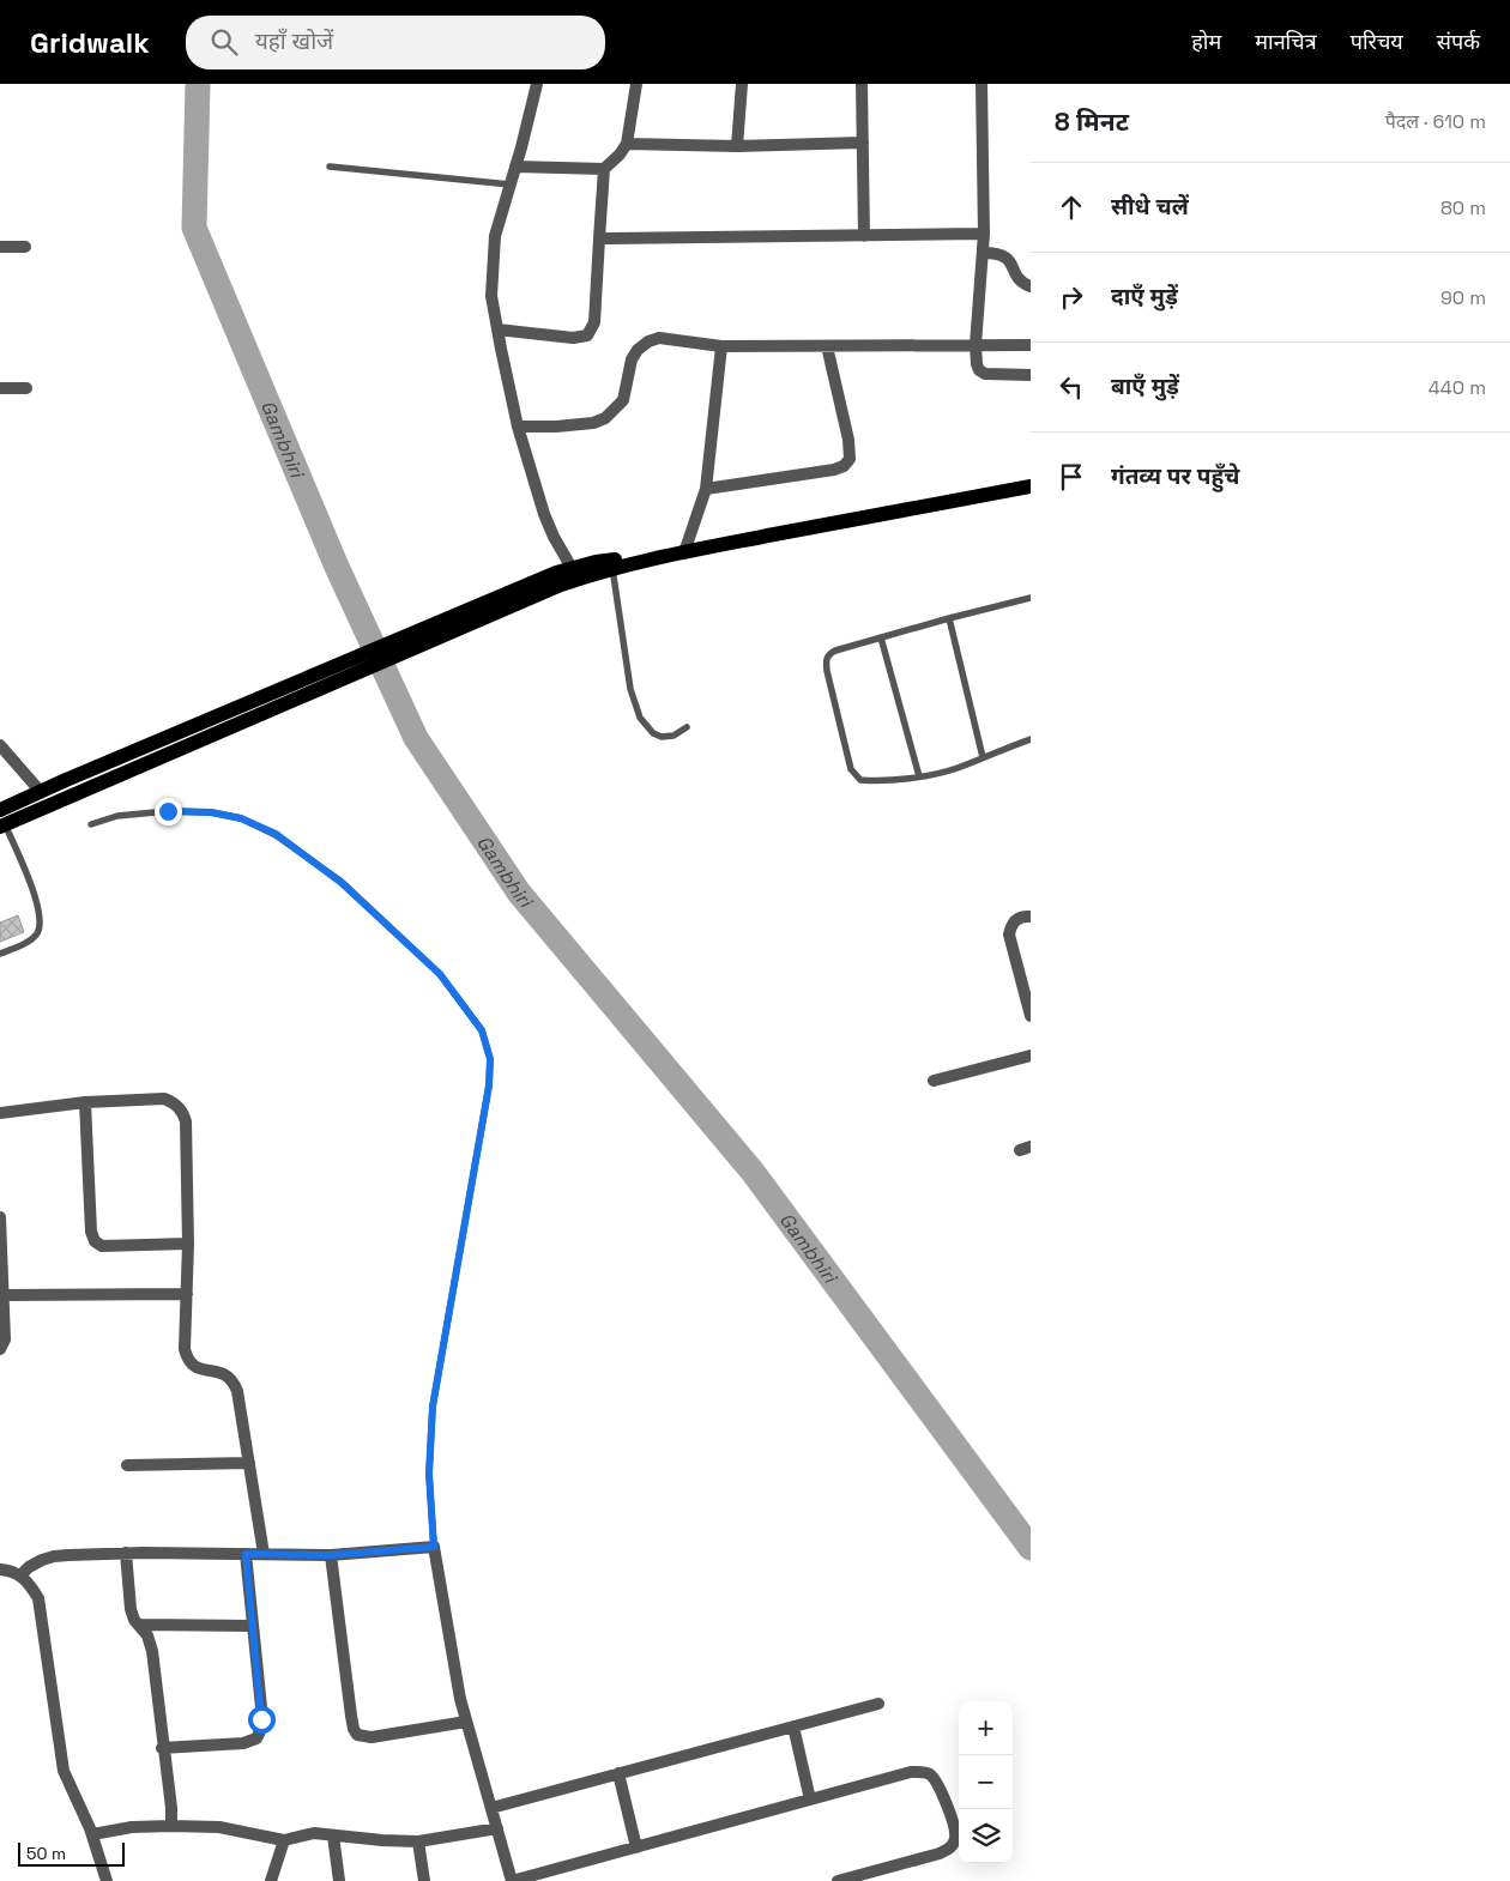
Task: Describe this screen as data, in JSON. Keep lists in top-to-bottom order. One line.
{"water":["Gambhiri"],"scale_bar":"50 m","page":{"header":"Gridwalk","search":"यहाँ खोजें","nav":["होम","मानचित्र","परिचय","संपर्क"],"heading":["8 मिनट","पैदल · 610 m"],"list":[["सीधे चलें","80 m"],["दाएँ मुड़ें","90 m"],["बाएँ मुड़ें","440 m"],"गंतव्य पर पहुँचे"],"map_buttons":["+","−"],"scale":"50 m"}}
